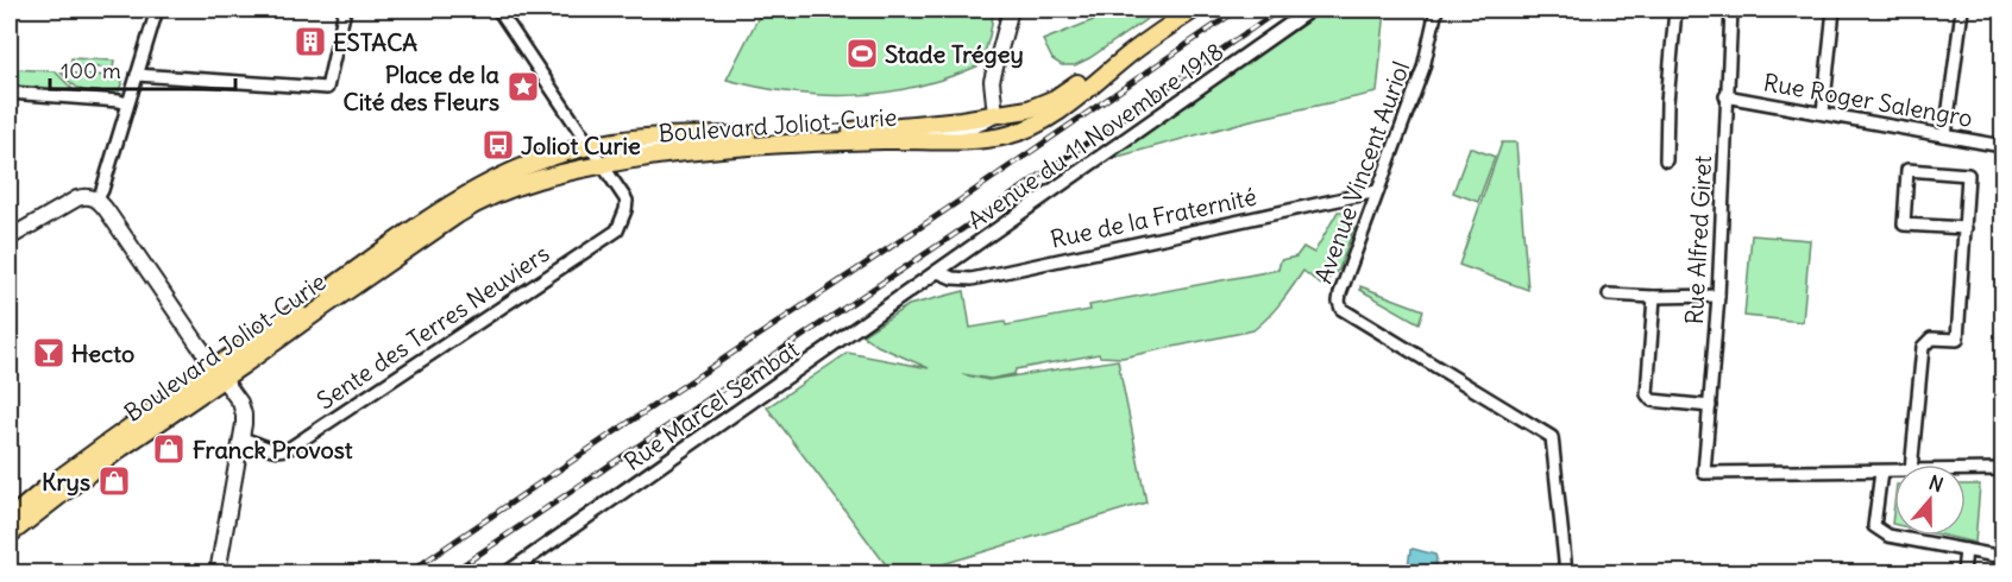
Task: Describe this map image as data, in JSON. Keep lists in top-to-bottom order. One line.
{"streets":{"main road":["Boulevard Joliot-Curie"],"street":["Rue Roger Salengro","Avenue du 11 Novembre 1918","Avenue Vincent Auriol","Rue de la Fraternité","Rue Alfred Giret","Sente des Terres Neuviers","Rue Marcel Sembat"]},"crossings":[["Rue Roger Salengro","Rue Alfred Giret"],["Boulevard Joliot-Curie","Sente des Terres Neuviers"],["Avenue du 11 Novembre 1918","Rue de la Fraternité"],["Avenue du 11 Novembre 1918","Rue Marcel Sembat"],["Avenue Vincent Auriol","Rue de la Fraternité"],["Rue de la Fraternité","Rue Marcel Sembat"]],"places":{"building":["ESTACA"],"sports":["Stade Trégey"],"place":["Place de la Cité des Fleurs"],"bus stop":["Joliot Curie"],"bar":["Hecto"],"shop":["Franck Provost","Krys"]},"scale_bar":"100 m","north":"top"}
